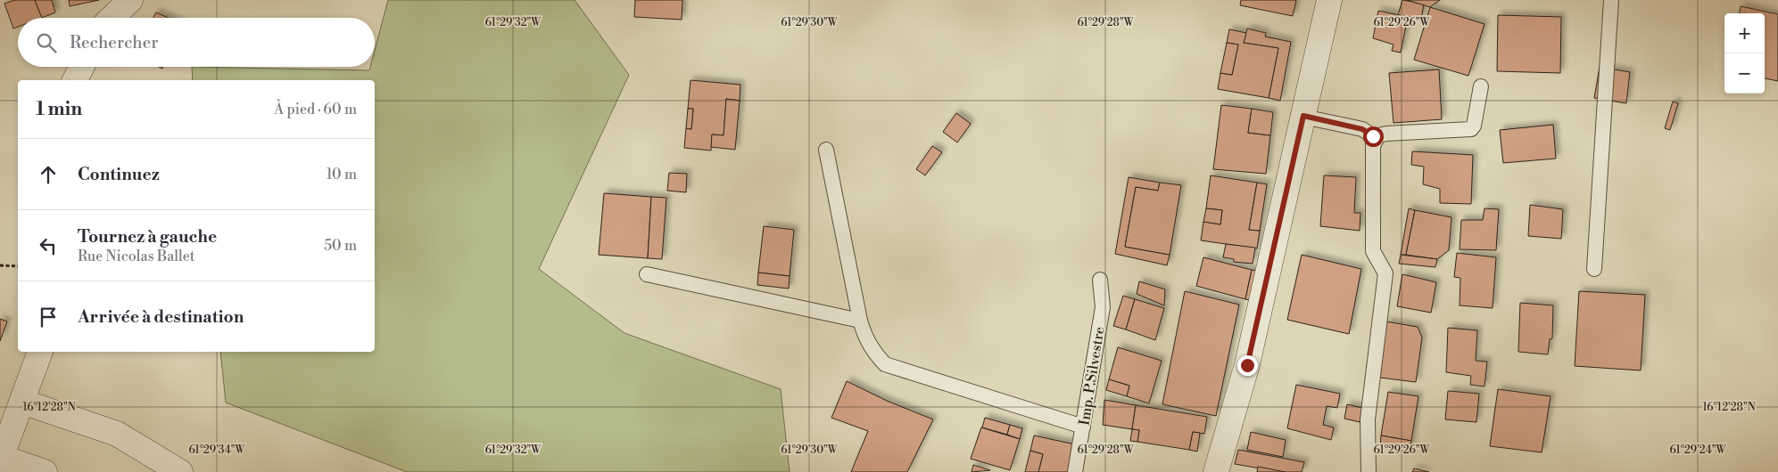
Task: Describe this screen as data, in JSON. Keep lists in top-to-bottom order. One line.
{"streets":{"lane":["Imp. P.Silvestre"]},"page":{"map_buttons":["+","−"],"search":"Rechercher","heading":["1 min","À pied · 60 m"],"list":[["Continuez","10 m"],["Tournez à gauche","Rue Nicolas Ballet","50 m"],"Arrivée à destination"]},"coordinates":["61°29'32\"W","61°29'30\"W","61°29'28\"W","61°29'26\"W","16°12'28\"N","61°29'34\"W","61°29'24\"W"]}
